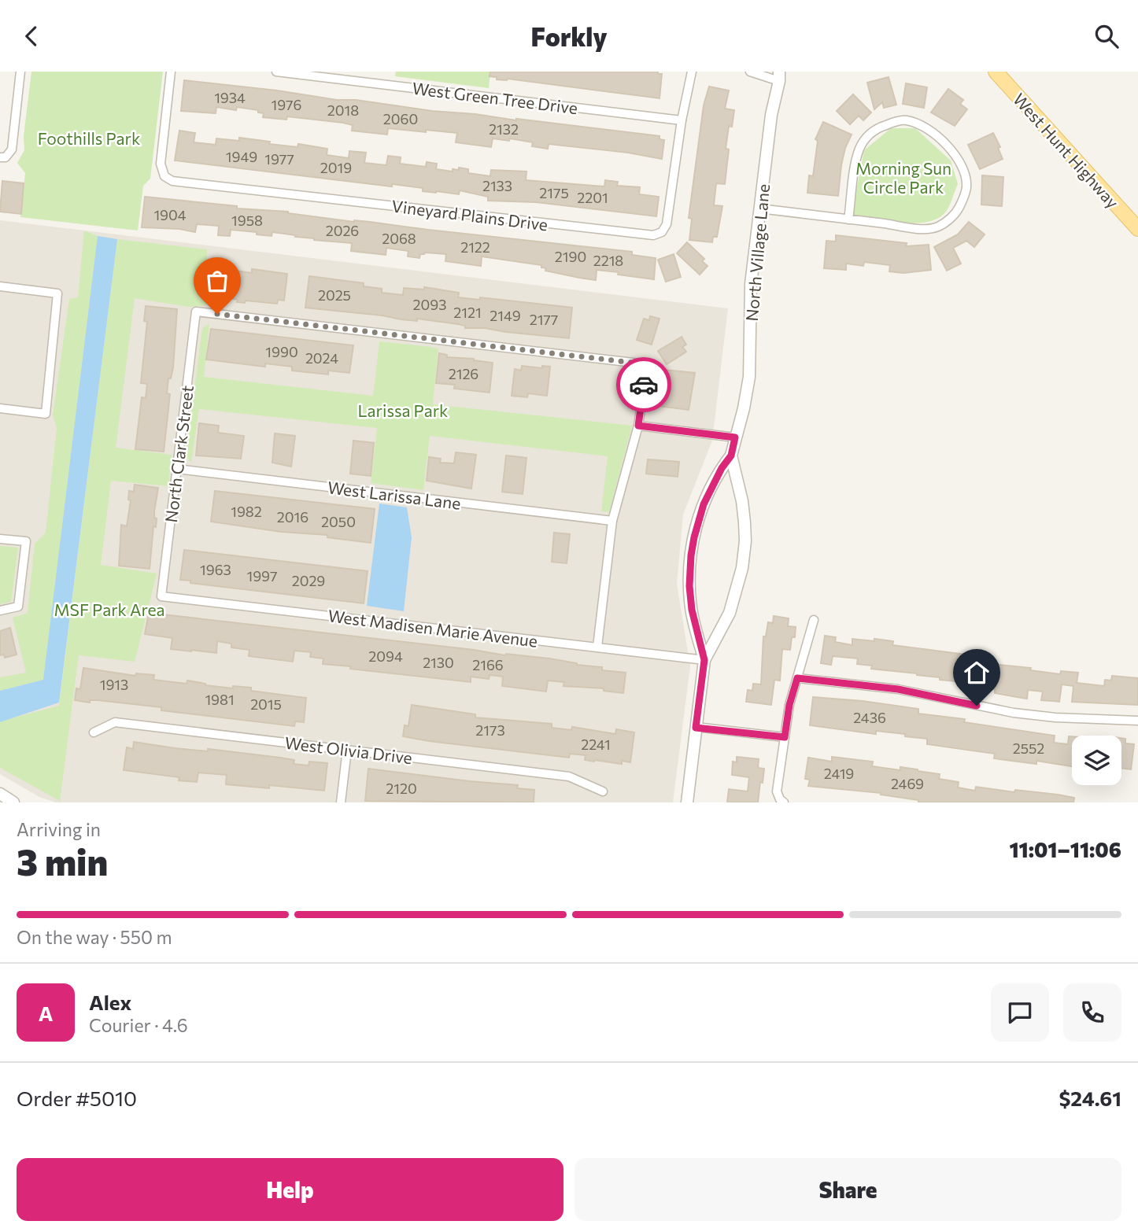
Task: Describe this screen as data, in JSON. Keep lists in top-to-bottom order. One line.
{"streets":{"main road":["West Hunt Highway"],"street":["West Green Tree Drive","Vineyard Plains Drive","North Village Lane","North Clark Street","West Larissa Lane","West Madisen Marie Avenue","West Olivia Drive"]},"crossings":[["West Green Tree Drive","Vineyard Plains Drive"],["North Village Lane","West Madisen Marie Avenue"],["North Clark Street","West Larissa Lane"],["North Clark Street","West Madisen Marie Avenue"]],"parks":["Foothills Park","Morning Sun Circle Park","Larissa Park","MSF Park Area"],"house_numbers":["1934","1976","2018","2060","2132","1949","1977","2019","2133","2175","2201","1904","1958","2026","2068","2122","2190","2218","2025","2093","2121","2149","2177","1990","2024","2126","1982","2016","2050","1963","1997","2029","2094","2130","2166","1913","1981","2015","2436","2173","2241","2552","2419","2469","2120"],"page":{"header":"Forkly","heading":["3 min","Arriving in","11:01–11:06"],"panel":["Alex","Courier · 4.6","Order #5010","$24.61"],"bar":"On the way · 550 m","round":"A","buttons":["Help","Share"]}}
